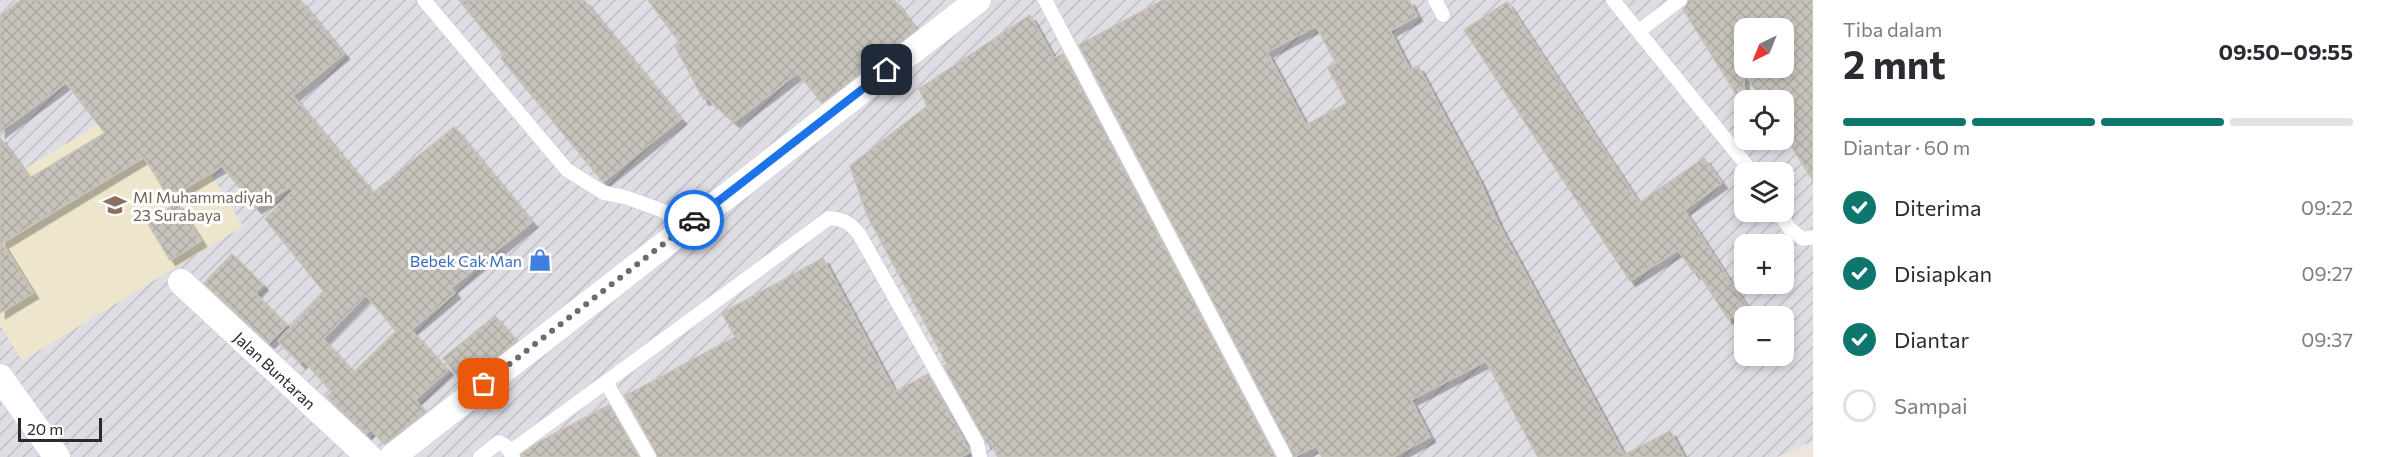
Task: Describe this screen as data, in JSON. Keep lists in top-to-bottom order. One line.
{"streets":{"street":["Jalan Buntaran"]},"places":{"school or university":["MI Muhammadiyah 23 Surabaya"],"shop":["Bebek Cak Man"]},"scale_bar":"20 m","north":"bottom left","page":{"heading":["2 mnt","Tiba dalam","09:50–09:55"],"map_buttons":["+","−"],"bar":"Diantar · 60 m","list":[["Diterima","09:22"],["Disiapkan","09:27"],["Diantar","09:37"],"Sampai"],"scale":"20 m"}}
